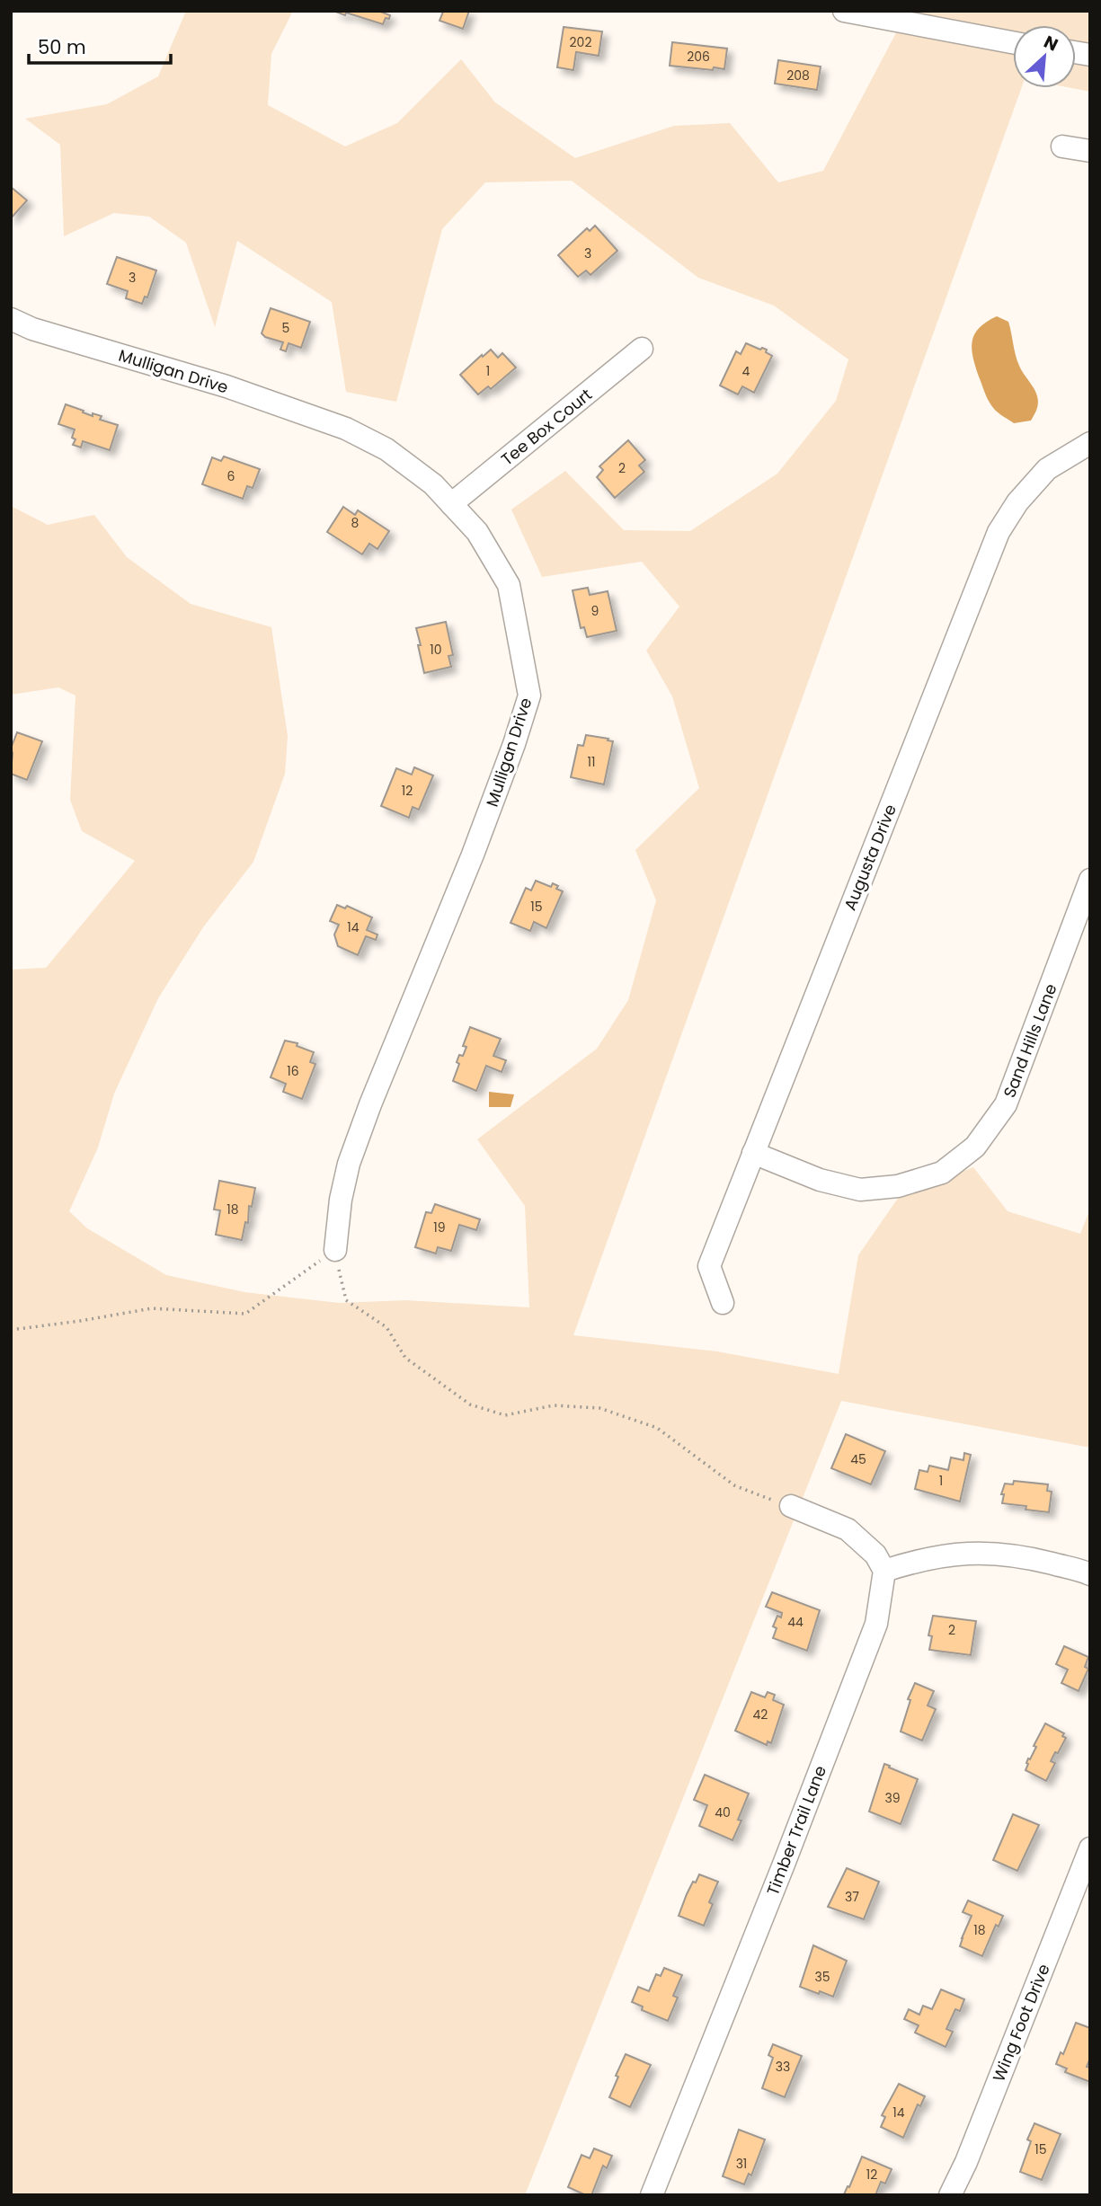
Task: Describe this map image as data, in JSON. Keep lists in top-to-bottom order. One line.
{"streets":{"street":["Mulligan Drive","Tee Box Court","Augusta Drive","Sand Hills Lane","Timber Trail Lane","Wing Foot Drive"]},"crossings":[["Mulligan Drive","Tee Box Court"],["Augusta Drive","Sand Hills Lane"]],"house_numbers":["202","206","208","3","3","5","1","4","2","6","8","9","10","11","12","15","14","16","18","19","45","1","44","2","42","39","40","37","18","35","33","14","15","31","12"],"scale_bar":"50 m","north":"top right"}
